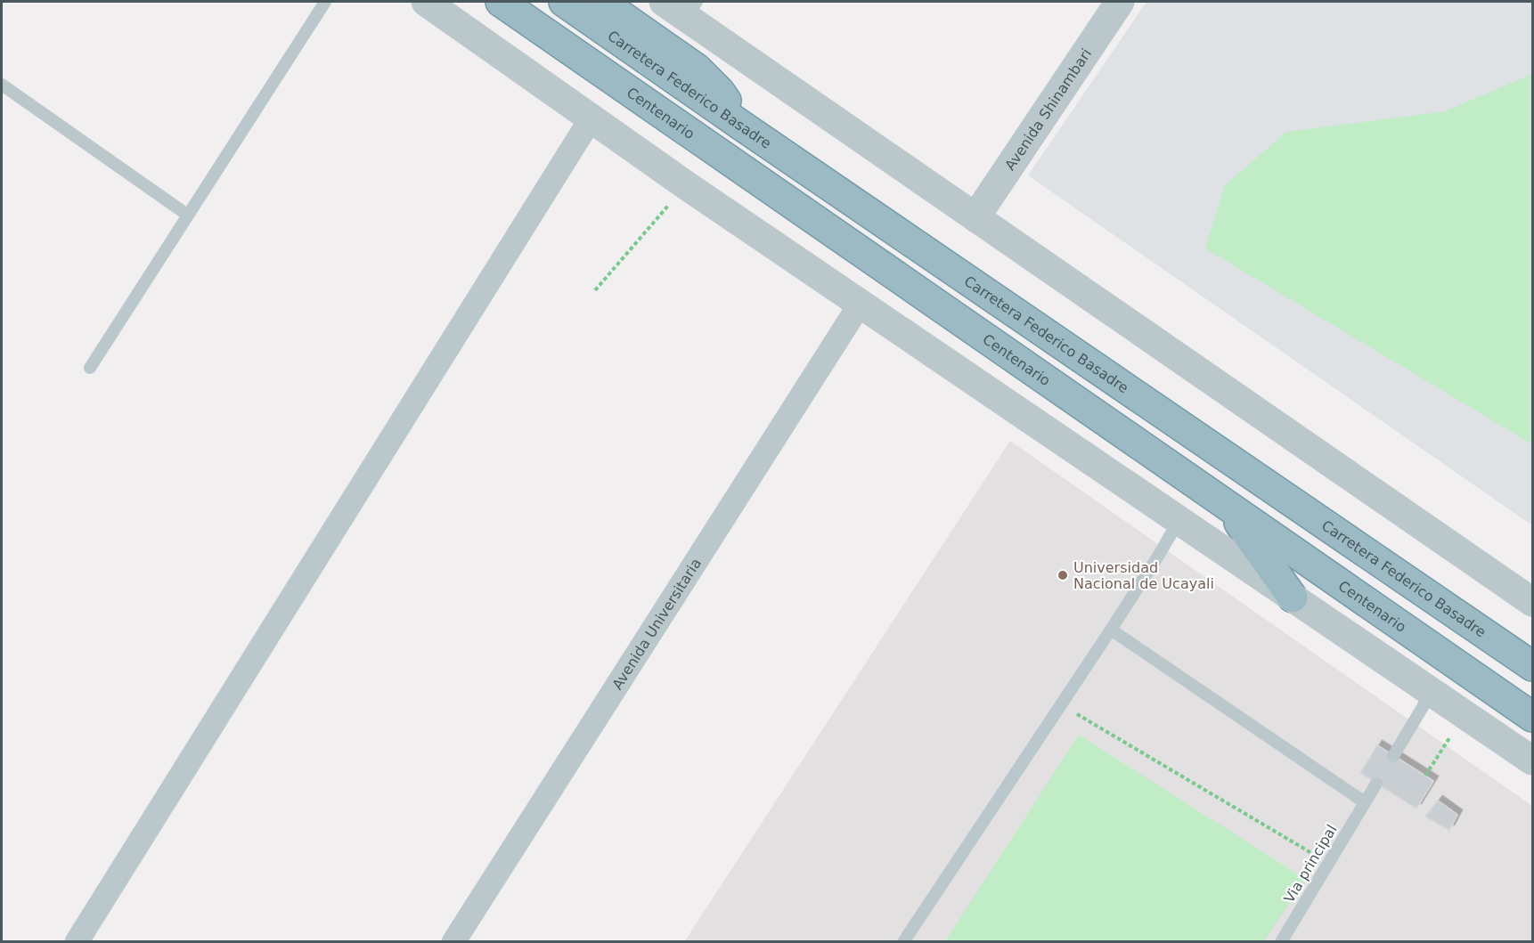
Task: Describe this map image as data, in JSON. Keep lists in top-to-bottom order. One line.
{"streets":{"highway":["Carretera Federico Basadre","Centenario"],"street":["Avenida Shinambari","Avenida Universitaria"],"lane":["Via principal"]},"places":["Universidad Nacional de Ucayali"]}
